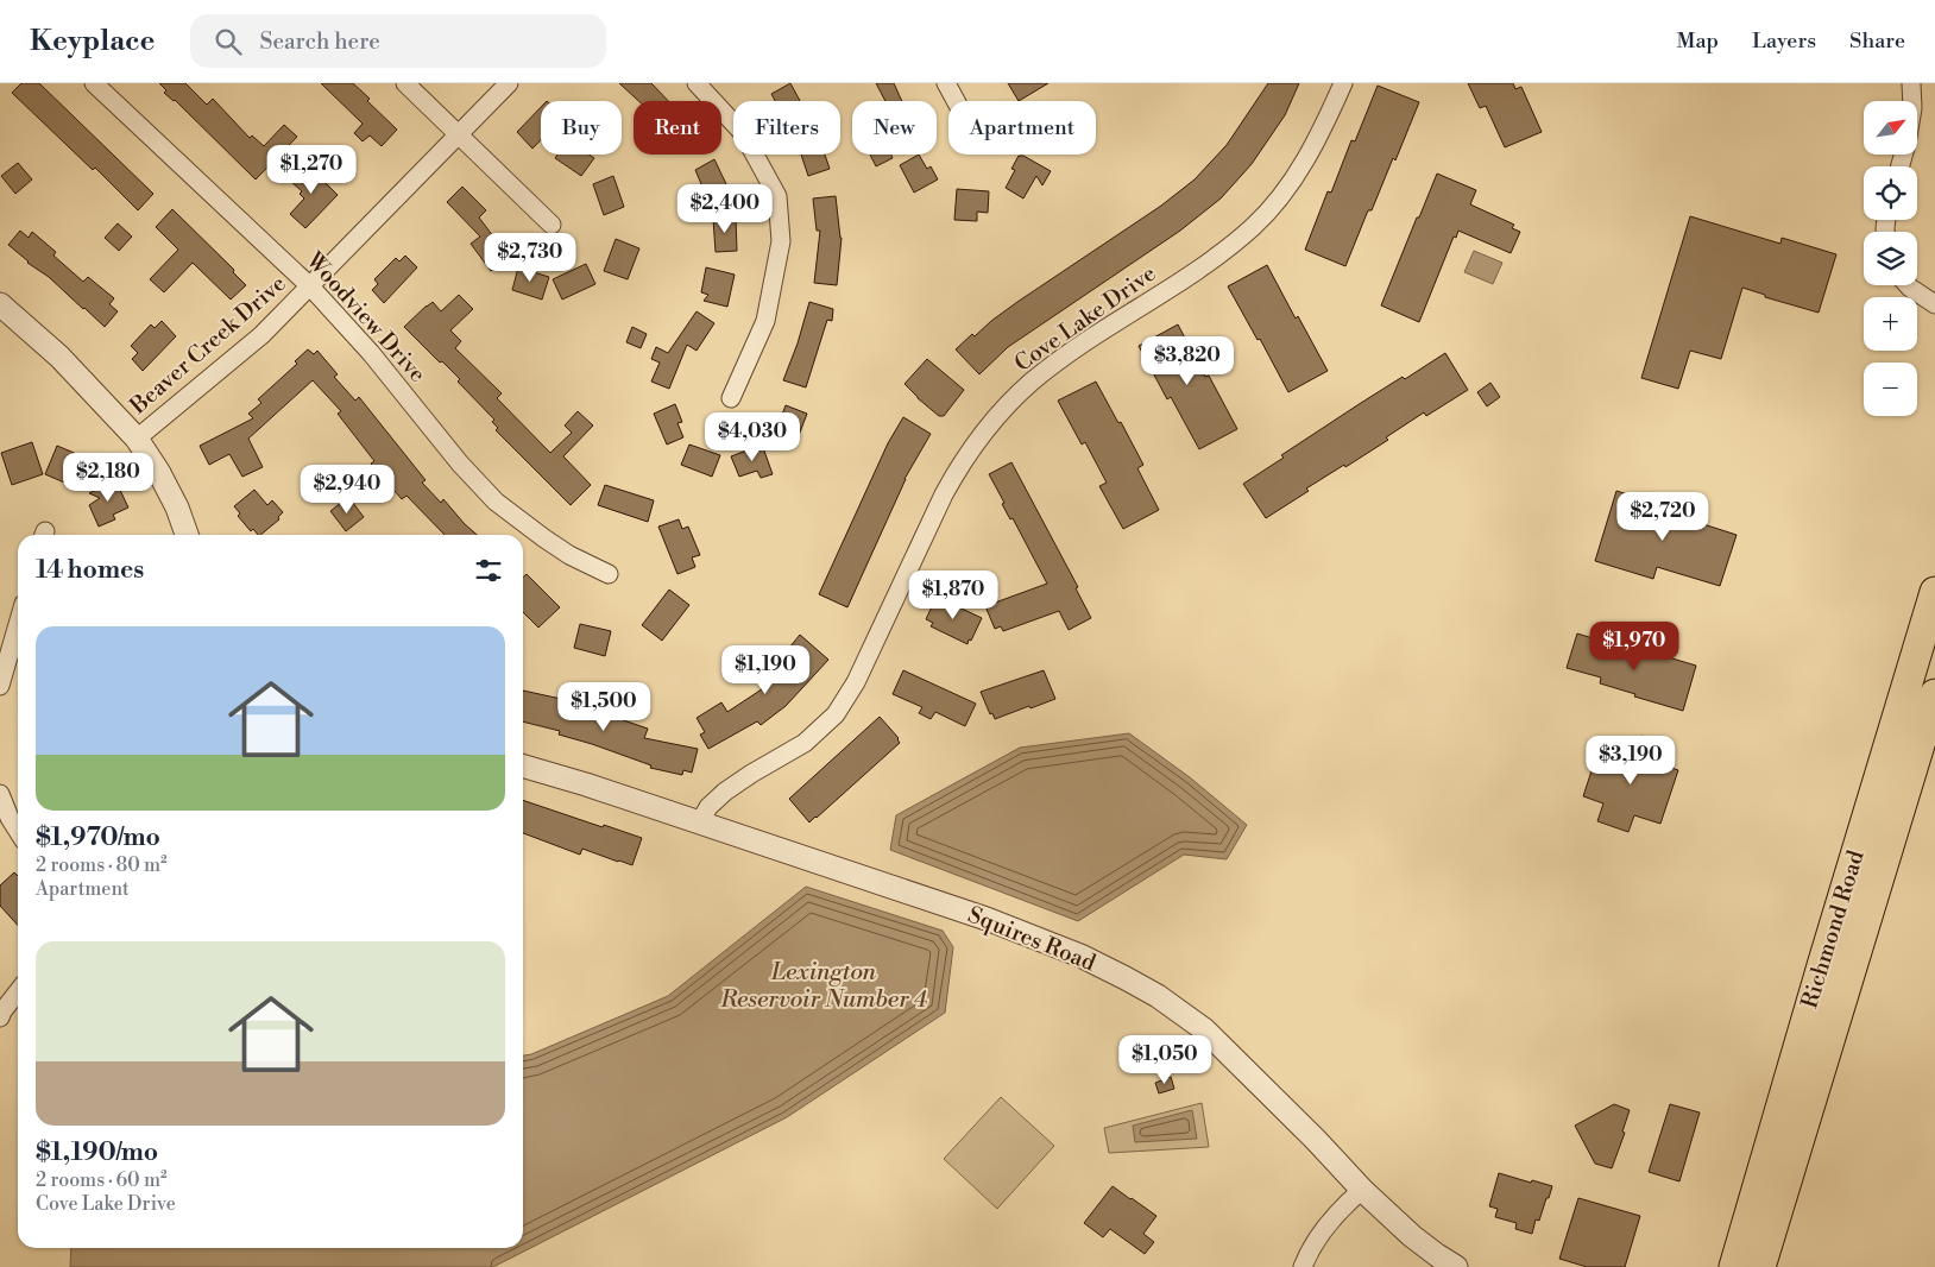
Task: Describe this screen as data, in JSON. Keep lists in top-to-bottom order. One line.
{"streets":{"highway":["Richmond Road"],"street":["Woodview Drive","Cove Lake Drive","Beaver Creek Drive","Squires Road"]},"crossings":[["Woodview Drive","Beaver Creek Drive"],["Cove Lake Drive","Squires Road"]],"water":["Lexington Reservoir Number 4"],"north":"top right","page":{"header":"Keyplace","search":"Search here","nav":["Map","Layers","Share"],"map_buttons":["+","−"],"chip":["Buy","Rent","Filters","New","Apartment"],"price":["$1,270","$2,400","$2,730","$3,820","$4,030","$2,180","$2,940","$2,720","$1,870","$1,970","$1,190","$1,500","$3,190","$1,050"],"heading":"14 homes","list":[{"name":"$1,970/mo","note":"2 rooms · 80 m² · Apartment"},{"name":"$1,190/mo","note":"2 rooms · 60 m² · Cove Lake Drive"}]}}
